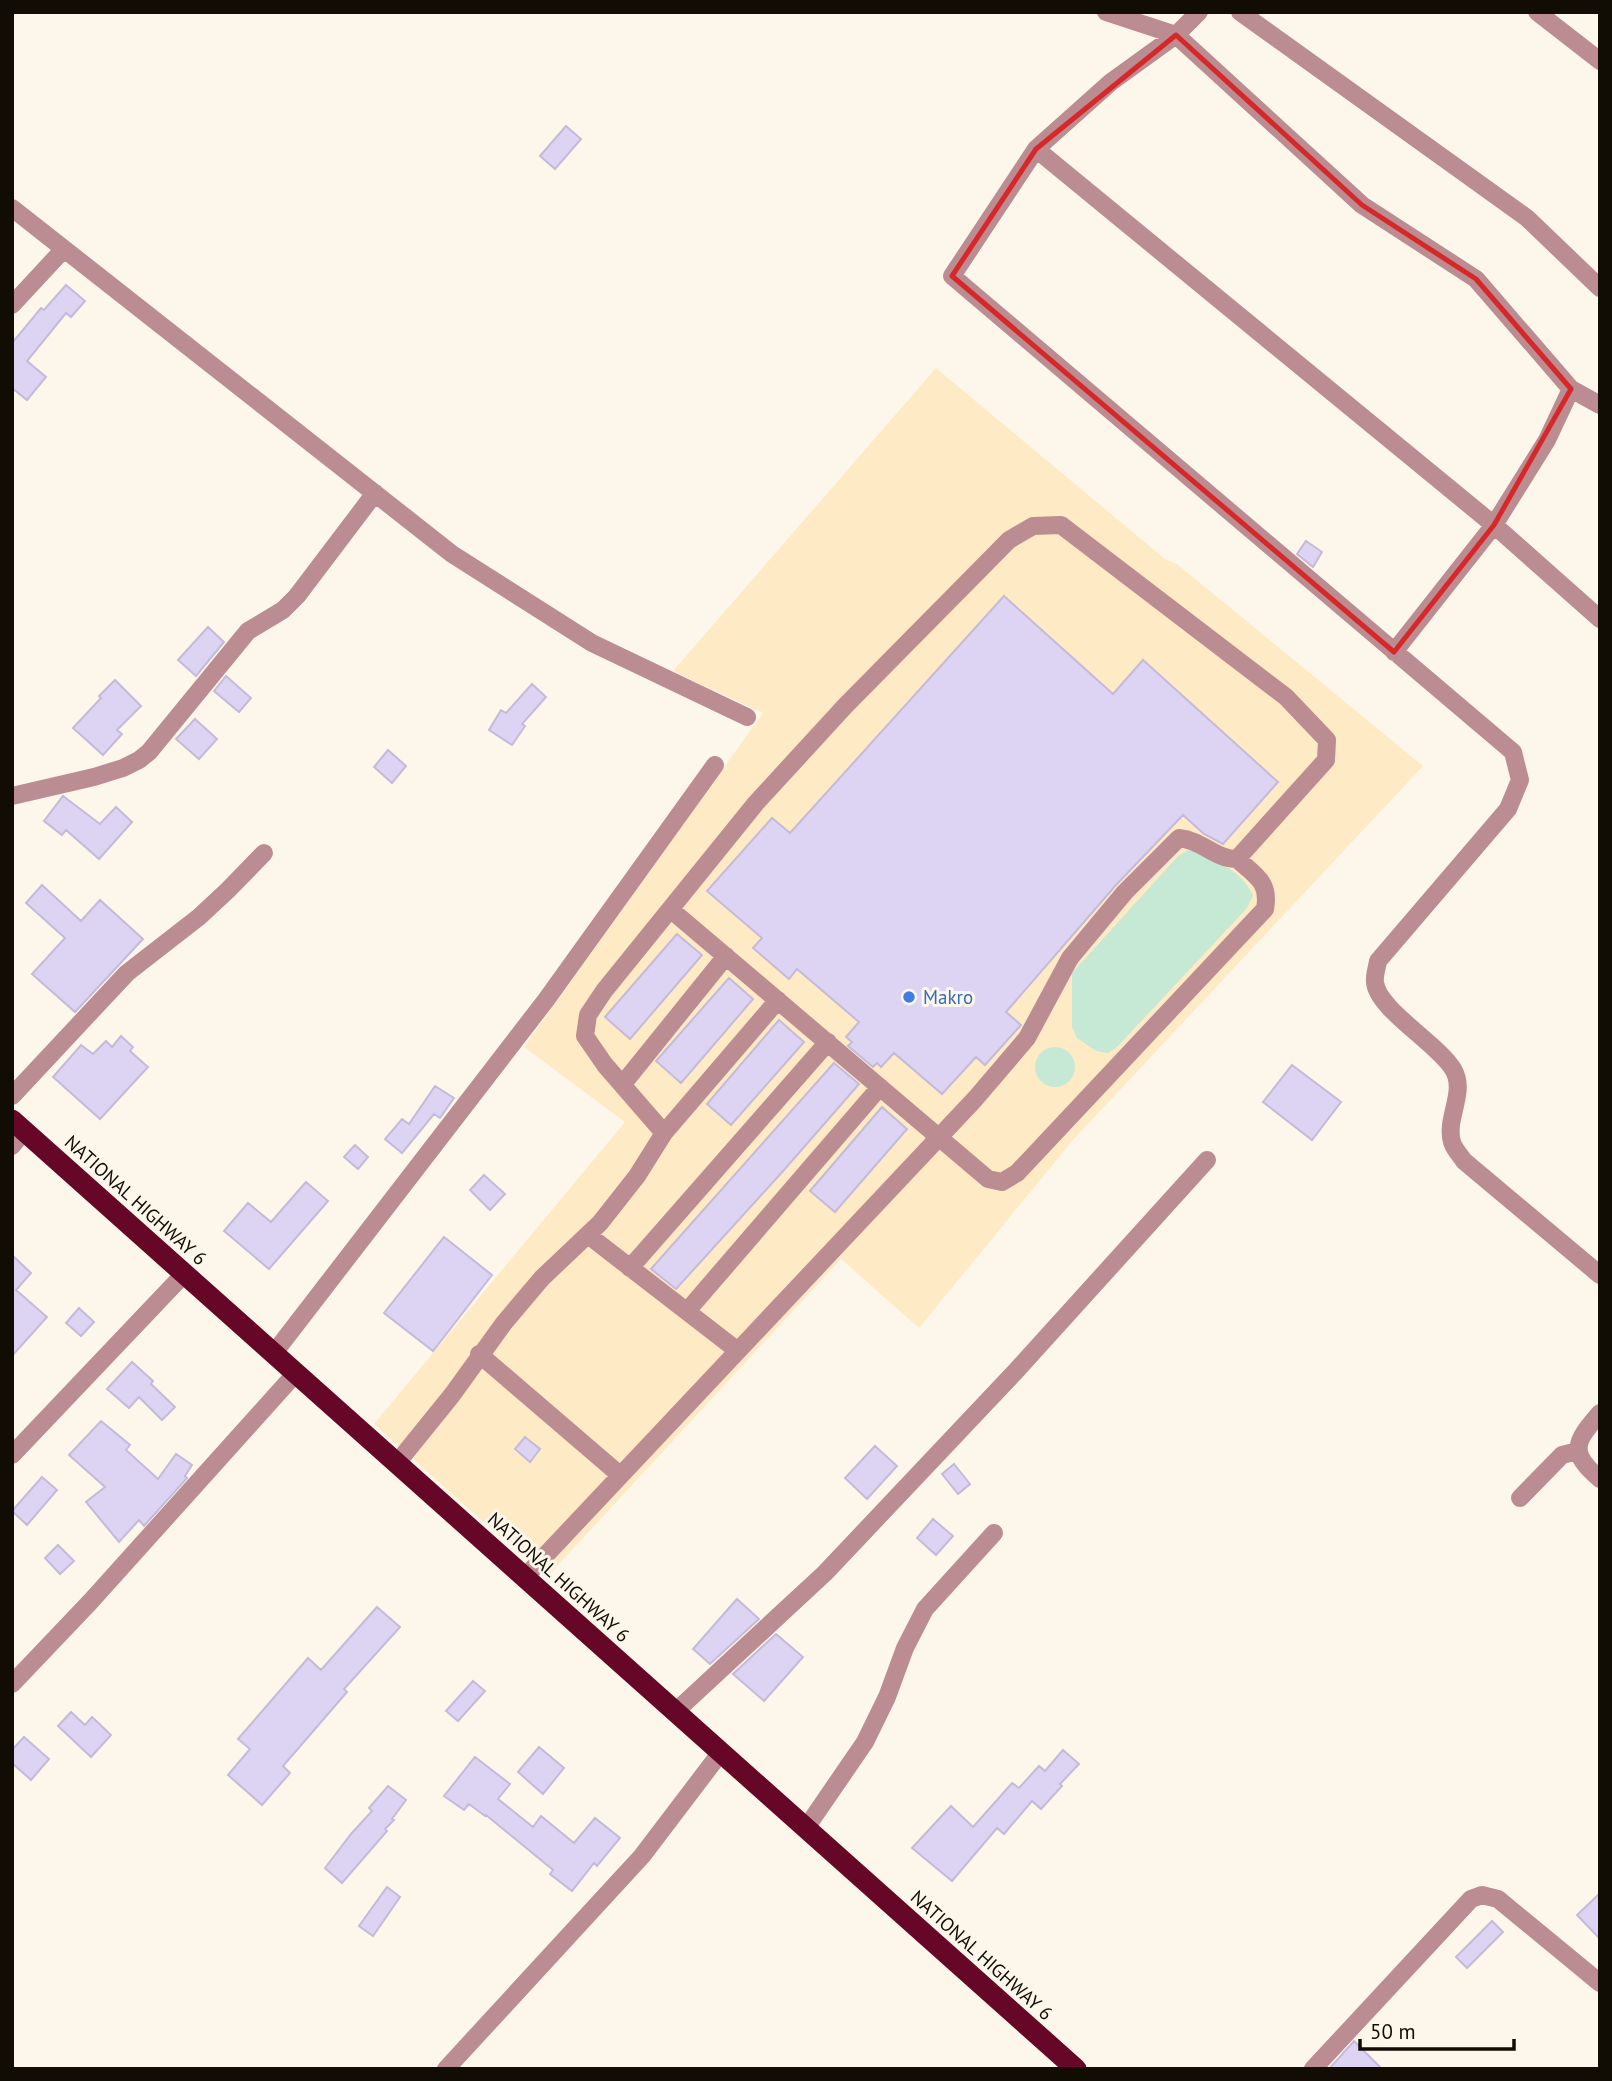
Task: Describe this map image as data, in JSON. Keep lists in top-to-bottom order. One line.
{"streets":{"highway":["NATIONAL HIGHWAY 6"]},"places":["Makro"],"scale_bar":"50 m"}
